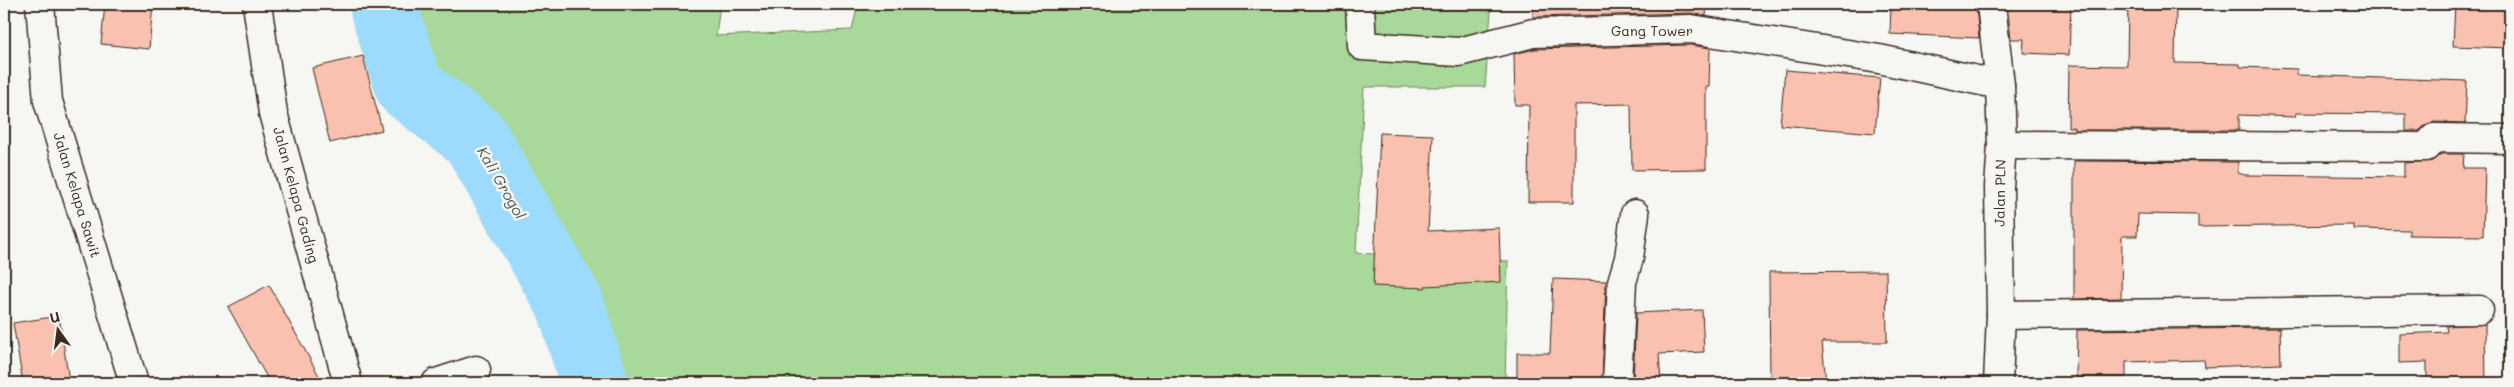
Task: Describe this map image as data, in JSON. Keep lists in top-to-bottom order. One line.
{"streets":{"street":["Gang Tower","Jalan PLN","Jalan Kelapa Sawit","Jalan Kelapa Gading"]},"crossings":[["Gang Tower","Jalan PLN"]],"water":["Kali Grogol"],"north":"top"}
